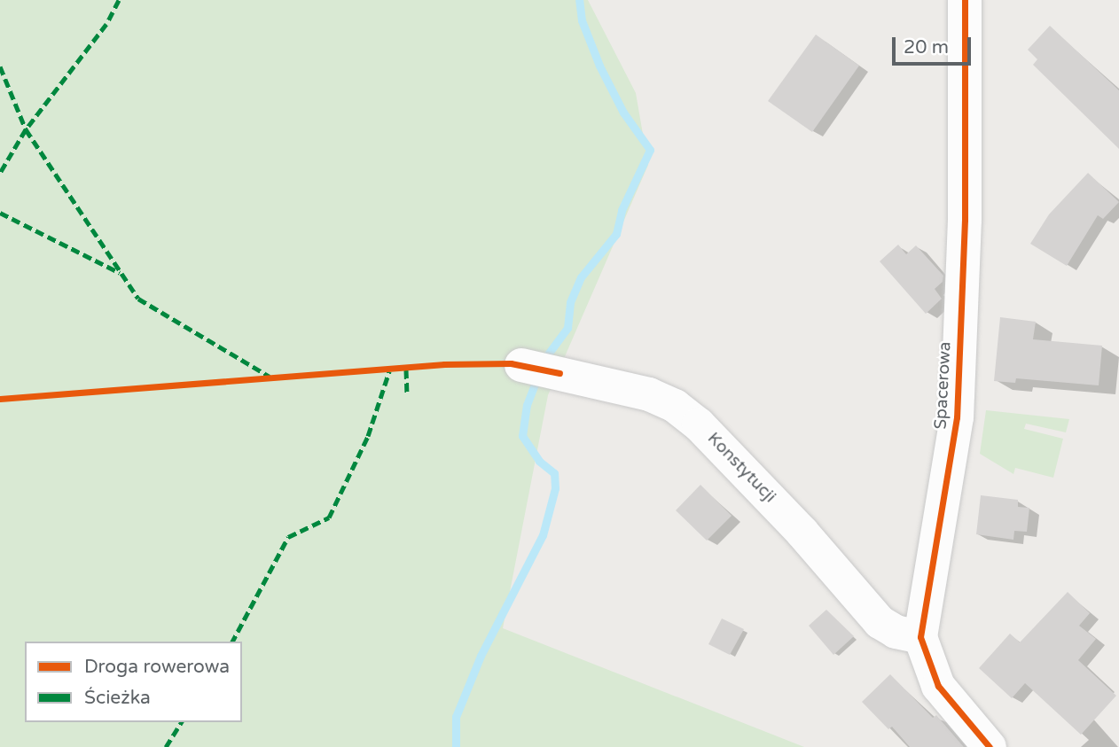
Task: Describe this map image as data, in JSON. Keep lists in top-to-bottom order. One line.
{"streets":{"street":["Spacerowa","Konstytucji"]},"crossings":[["Spacerowa","Konstytucji"]],"legend":["Droga rowerowa","Ścieżka"],"scale_bar":"20 m"}
